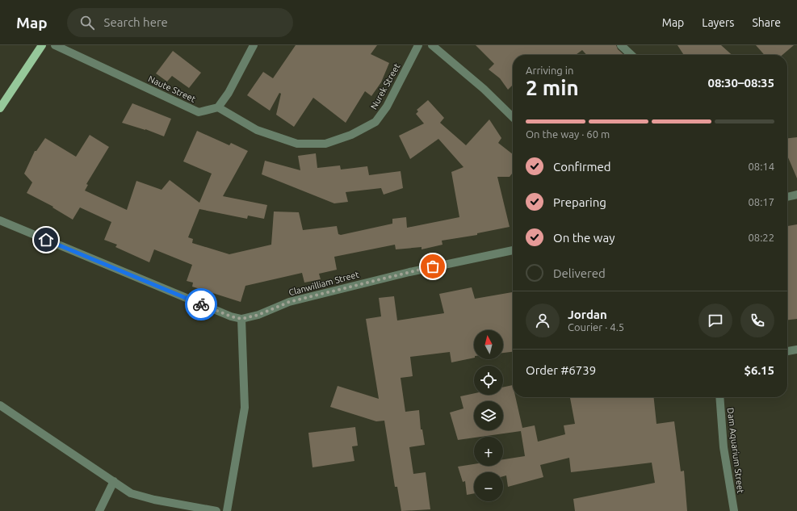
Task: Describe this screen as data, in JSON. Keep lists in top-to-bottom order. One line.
{"streets":{"street":["Nurek Street","Naute Street","Clanwilliam Street","Dam Aquarium Street"]},"crossings":[["Nurek Street","Naute Street"]],"north":"top","page":{"header":"Map","search":"Search here","nav":["Map","Layers","Share"],"heading":["2 min","Arriving in","08:30–08:35"],"panel":["Jordan","Courier · 4.5","Order #6739","$6.15"],"bar":"On the way · 60 m","list":[["Confirmed","08:14"],["Preparing","08:17"],["On the way","08:22"],"Delivered"],"map_buttons":["+","−"]}}
